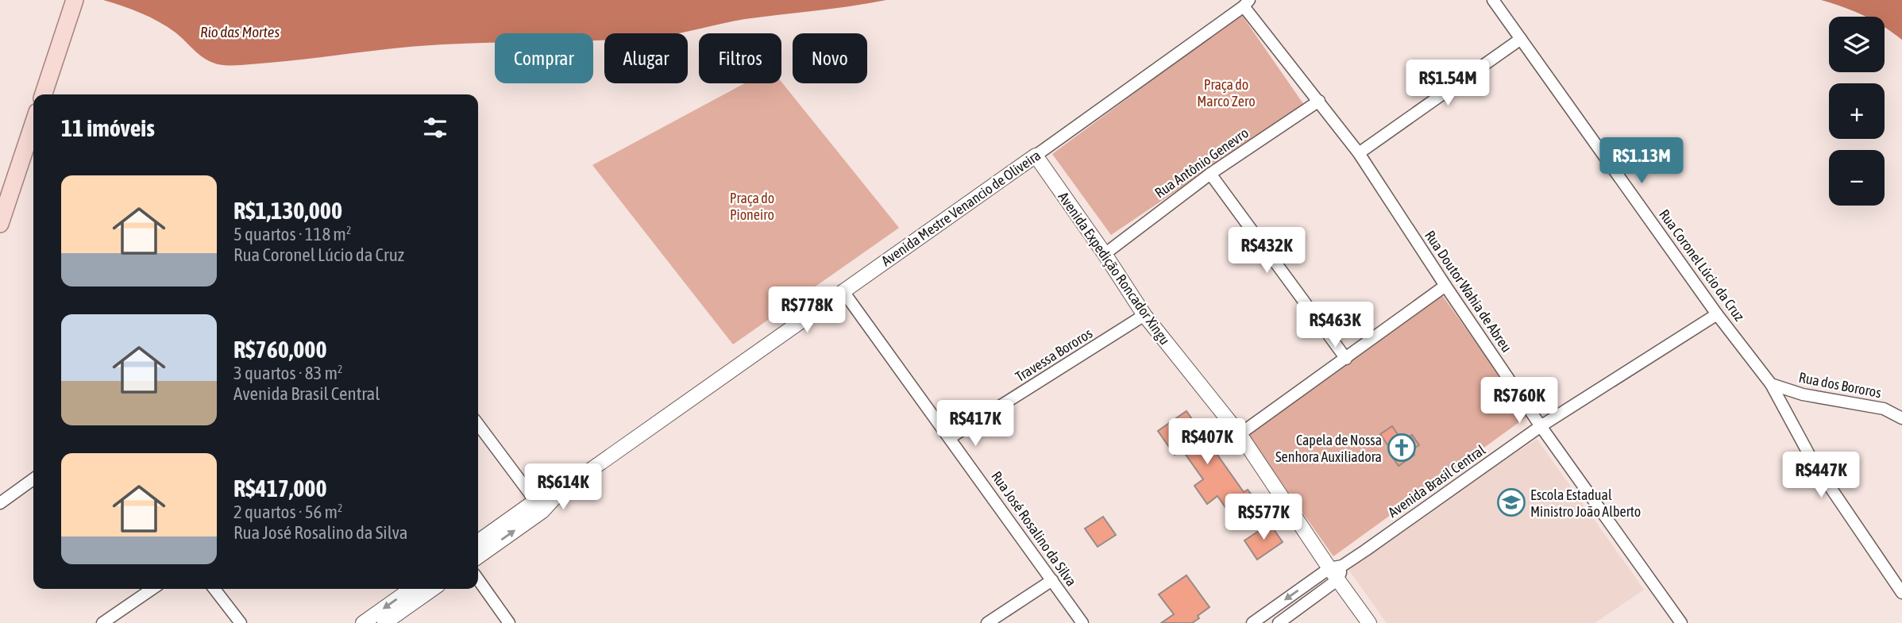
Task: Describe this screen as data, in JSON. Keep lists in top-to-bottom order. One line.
{"streets":{"street":["Rua Antônio Genevro","Avenida Mestre Venancio de Oliveira","Rua Coronel Lúcio da Cruz","Avenida Expedição Roncador Xingu","Rua Doutor Wahia de Abreu","Travessa Bororos","Rua dos Bororos","Avenida Brasil Central","Rua José Rosalino da Silva"]},"crossings":[["Rua Antônio Genevro","Avenida Expedição Roncador Xingu"],["Rua Antônio Genevro","Rua Doutor Wahia de Abreu"],["Avenida Mestre Venancio de Oliveira","Avenida Expedição Roncador Xingu"],["Avenida Mestre Venancio de Oliveira","Rua Doutor Wahia de Abreu"],["Avenida Mestre Venancio de Oliveira","Rua José Rosalino da Silva"],["Rua Coronel Lúcio da Cruz","Rua dos Bororos"],["Rua Coronel Lúcio da Cruz","Avenida Brasil Central"],["Avenida Expedição Roncador Xingu","Travessa Bororos"],["Avenida Expedição Roncador Xingu","Avenida Brasil Central"],["Rua Doutor Wahia de Abreu","Avenida Brasil Central"],["Travessa Bororos","Rua José Rosalino da Silva"]],"water":["Rio das Mortes"],"parks":["Praça do Marco Zero","Praça do Pioneiro"],"places":{"church":["Capela de Nossa Senhora Auxiliadora"],"school or university":["Escola Estadual Ministro João Alberto"]},"page":{"map_buttons":["+","−"],"chip":["Comprar","Alugar","Filtros","Novo"],"price":["R$1.54M","R$1.13M","R$432K","R$778K","R$463K","R$760K","R$417K","R$407K","R$447K","R$614K","R$577K"],"heading":"11 imóveis","list":[{"name":"R$1,130,000","note":"5 quartos · 118 m² · Rua Coronel Lúcio da Cruz"},{"name":"R$760,000","note":"3 quartos · 83 m² · Avenida Brasil Central"},{"name":"R$417,000","note":"2 quartos · 56 m² · Rua José Rosalino da Silva"}]}}
